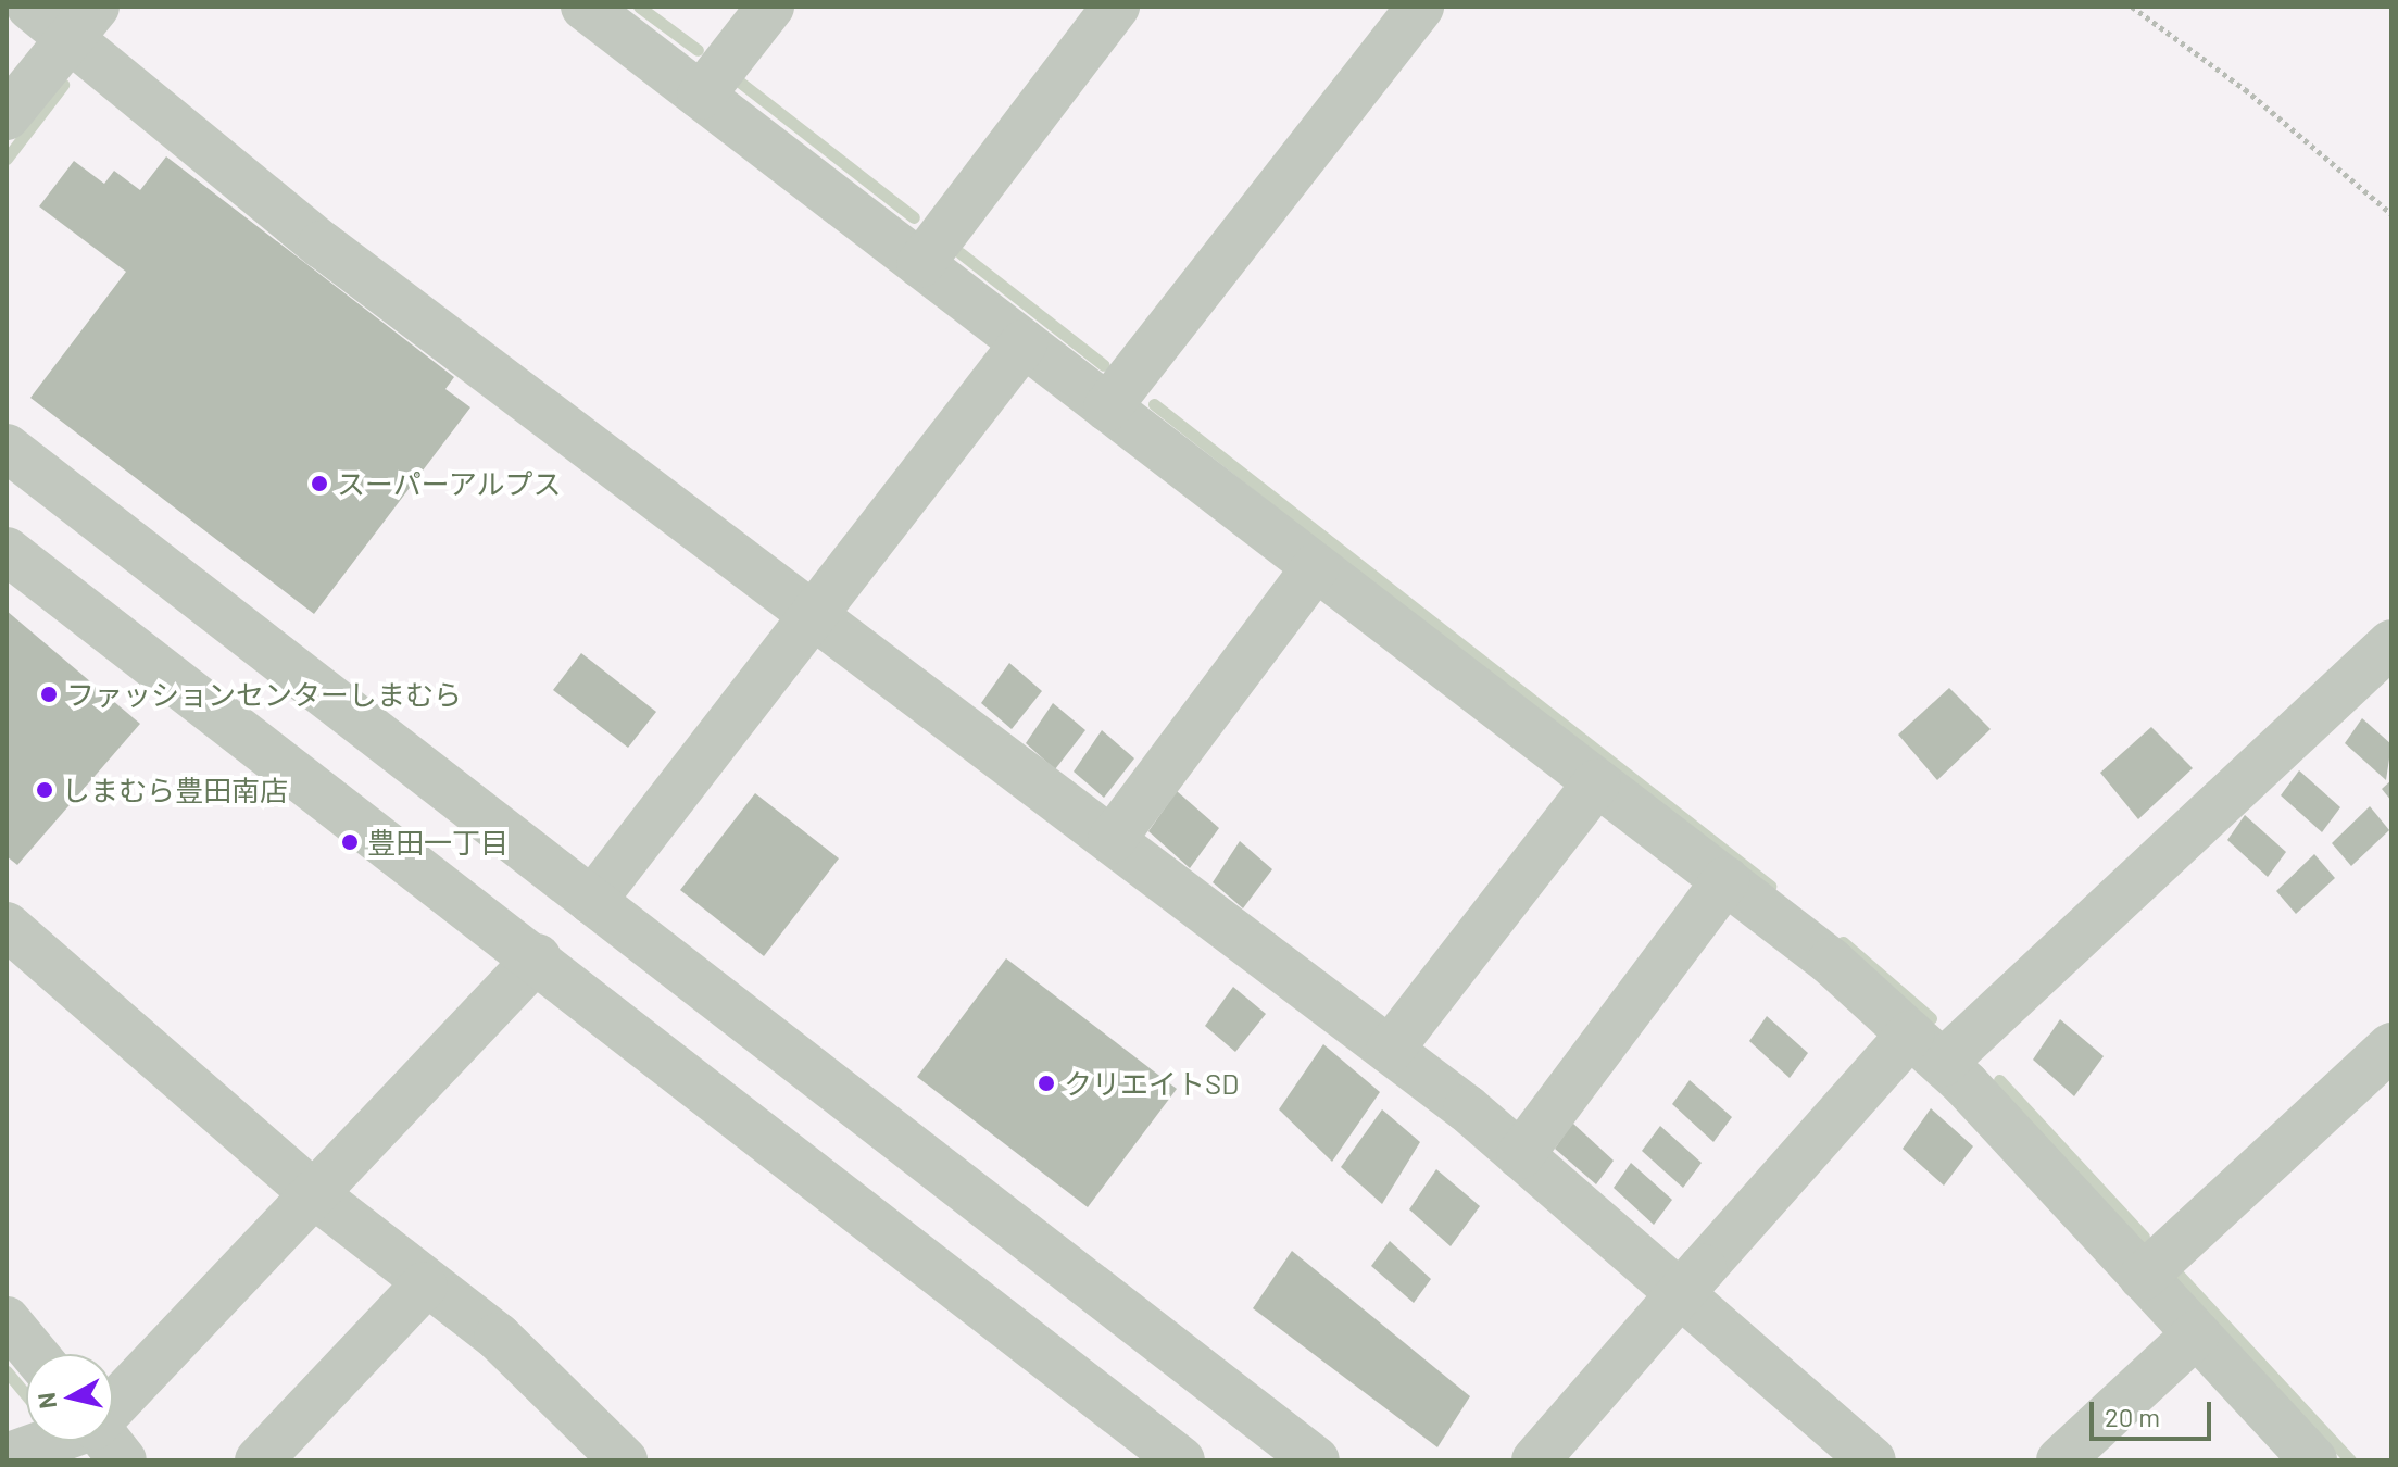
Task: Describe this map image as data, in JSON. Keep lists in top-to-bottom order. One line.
{"places":["スーパーアルプス","ファッションセンターしまむら","しまむら豊田南店","豊田一丁目","クリエイトSD"],"scale_bar":"20 m","north":"left"}
